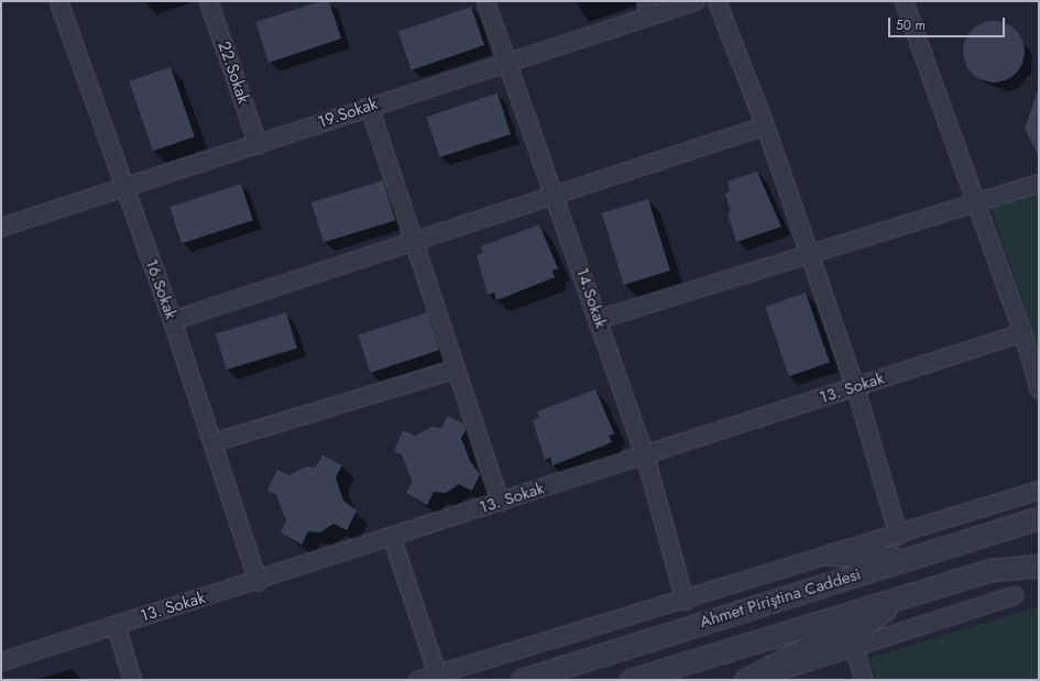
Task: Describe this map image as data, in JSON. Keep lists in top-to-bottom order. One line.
{"streets":{"street":["22.Sokak","19.Sokak","16.Sokak","14.Sokak","13. Sokak","Ahmet Piriştina Caddesi"]},"crossings":[["22.Sokak","19.Sokak"],["19.Sokak","16.Sokak"],["19.Sokak","14.Sokak"],["16.Sokak","13. Sokak"],["14.Sokak","13. Sokak"]],"scale_bar":"50 m"}
